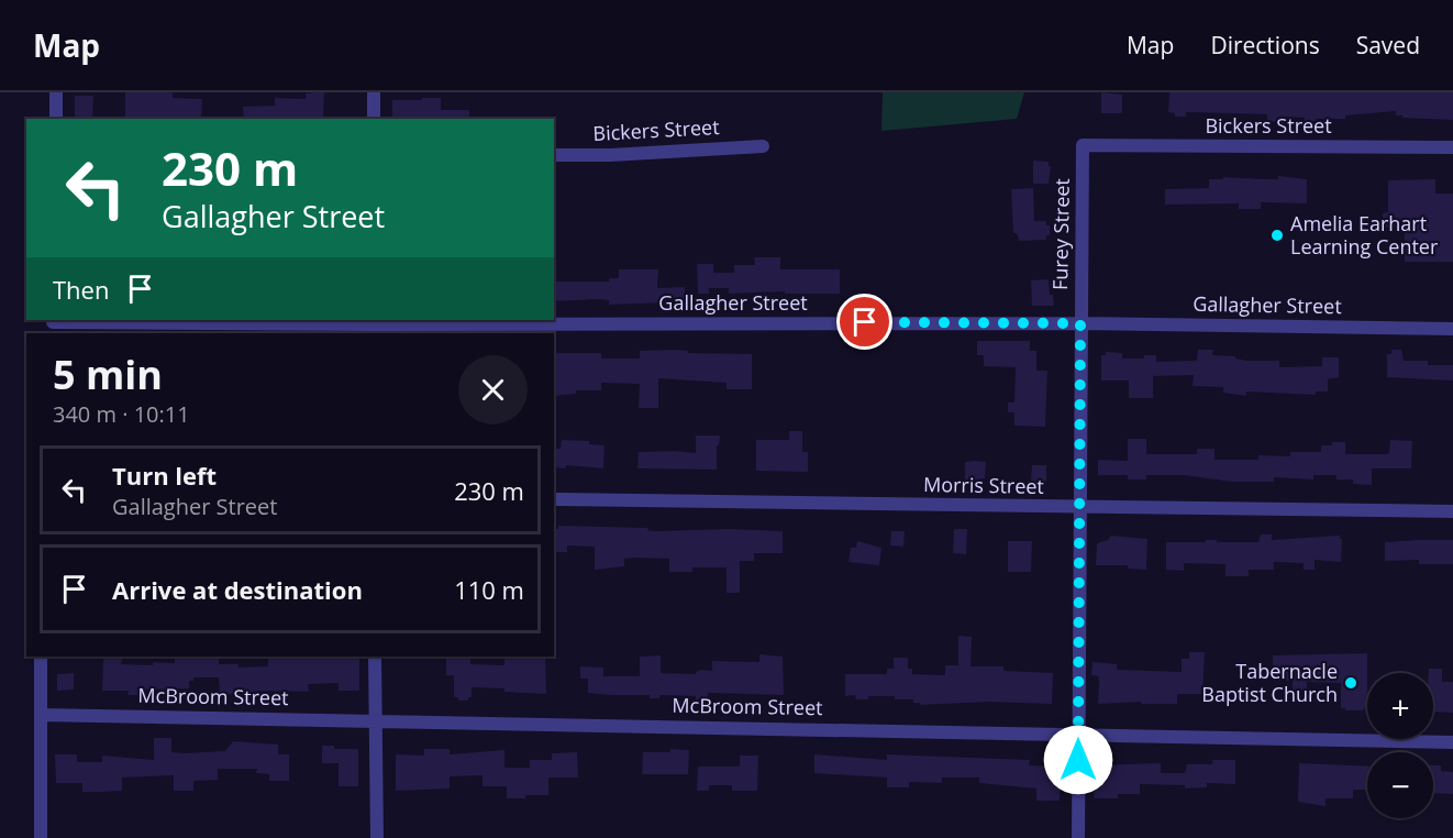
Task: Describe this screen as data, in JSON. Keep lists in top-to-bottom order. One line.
{"streets":{"street":["Bickers Street","Furey Street","Gallagher Street","Morris Street","McBroom Street"]},"crossings":[["Bickers Street","Furey Street"],["Furey Street","Gallagher Street"],["Furey Street","Morris Street"],["Furey Street","McBroom Street"]],"places":["Amelia Earhart Learning Center","Tabernacle Baptist Church"],"page":{"header":"Map","nav":["Map","Directions","Saved"],"turn":["230 m","Gallagher Street"],"then":"Then","heading":["5 min","340 m · 10:11"],"list":[{"name":"Turn left","note":"Gallagher Street","value":"230 m"},{"name":"Arrive at destination","value":"110 m"}],"map_buttons":["+","−"]}}
